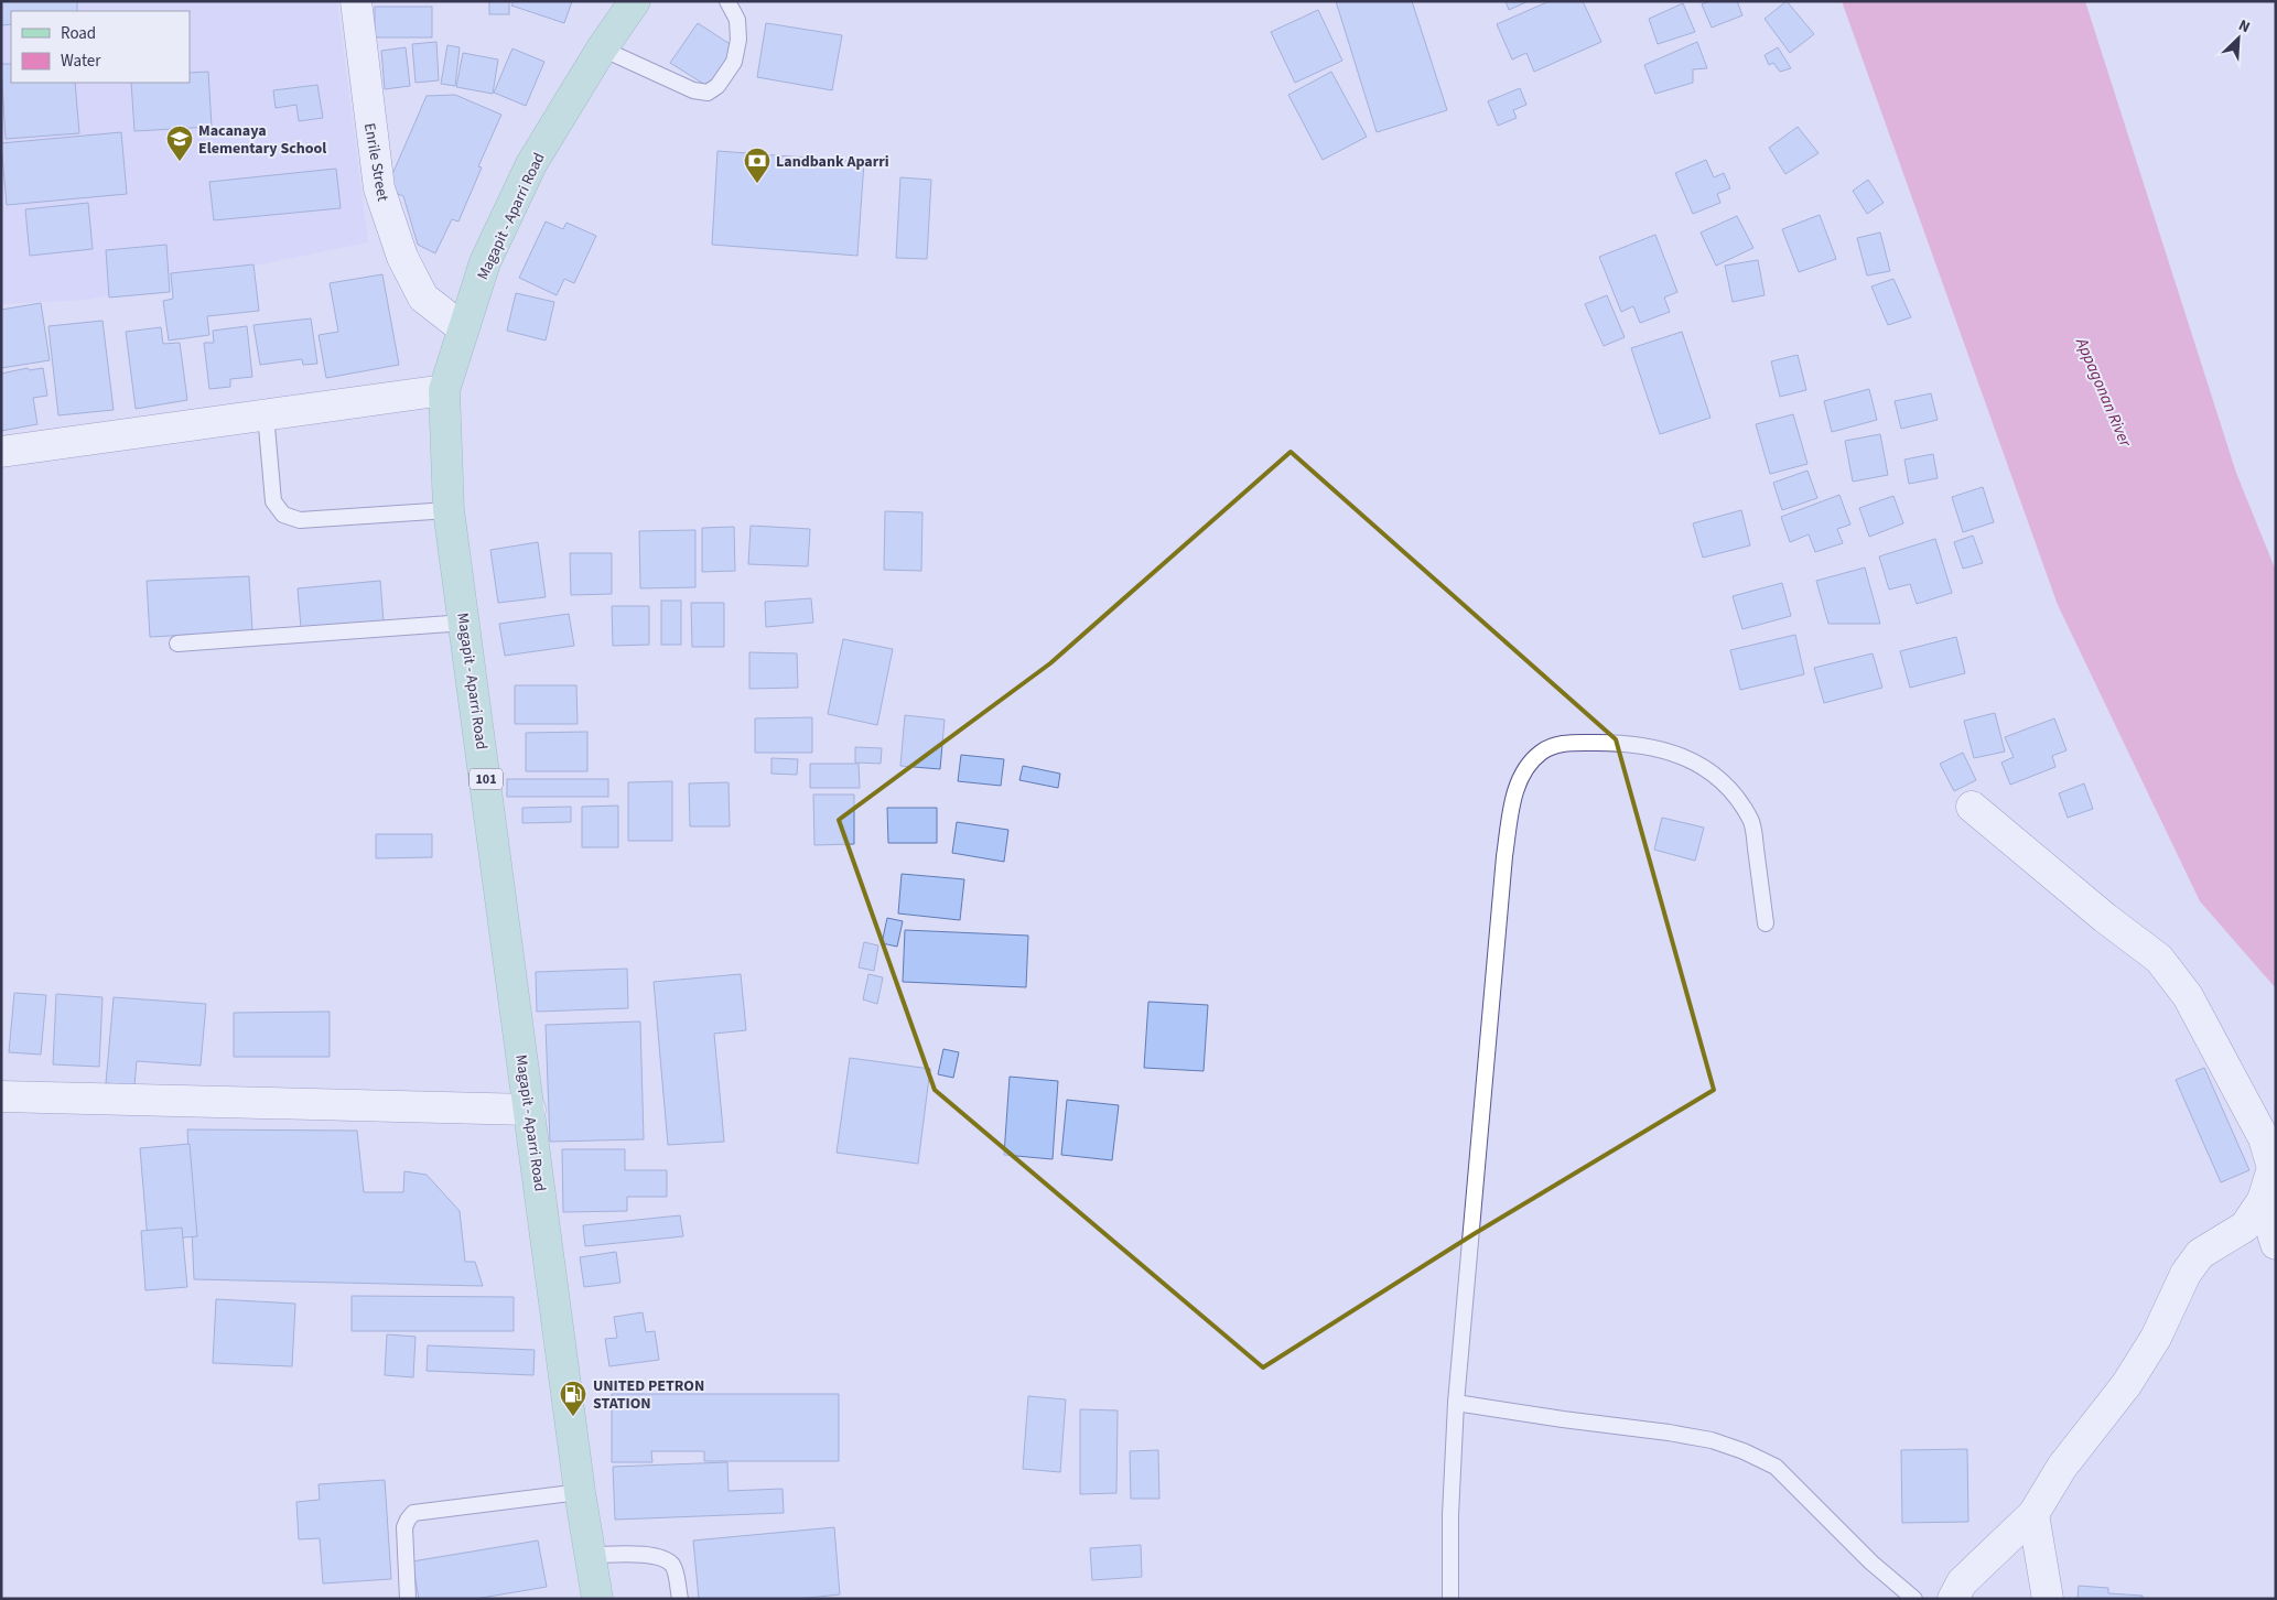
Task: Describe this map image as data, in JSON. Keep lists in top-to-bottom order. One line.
{"streets":{"main road":["Magapit - Aparri Road","101"],"street":["Enrile Street"]},"crossings":[["Enrile Street","Magapit - Aparri Road"]],"water":["Appagonan River"],"places":{"school or university":["Macanaya Elementary School"],"bank":["Landbank Aparri"],"fuel station":["UNITED PETRON STATION"]},"legend":["Road","Water"],"north":"top right"}
